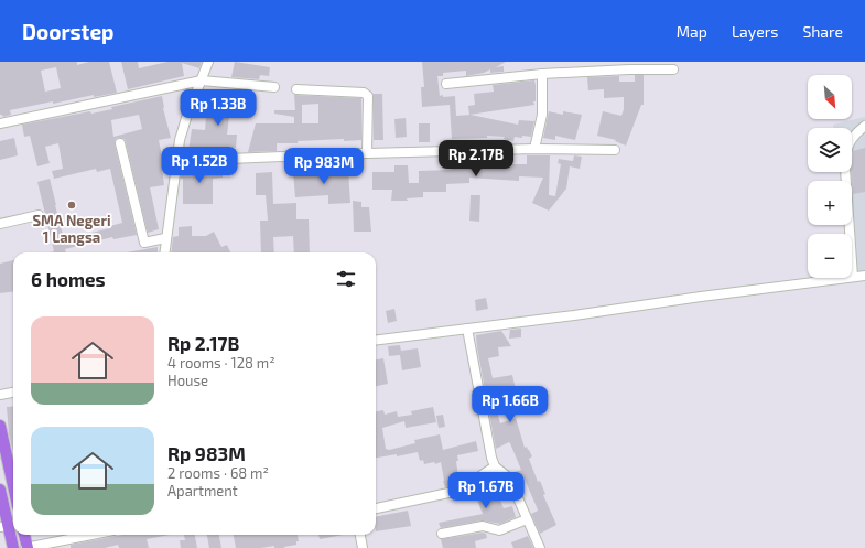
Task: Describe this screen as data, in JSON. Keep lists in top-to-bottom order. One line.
{"places":["SMA Negeri 1 Langsa"],"north":"bottom right","page":{"header":"Doorstep","nav":["Map","Layers","Share"],"map_buttons":["+","−"],"price":["Rp 1.33B","Rp 2.17B","Rp 1.52B","Rp 983M","Rp 1.66B","Rp 1.67B"],"heading":"6 homes","list":[{"name":"Rp 2.17B","note":"4 rooms · 128 m² · House"},{"name":"Rp 983M","note":"2 rooms · 68 m² · Apartment"}]}}
